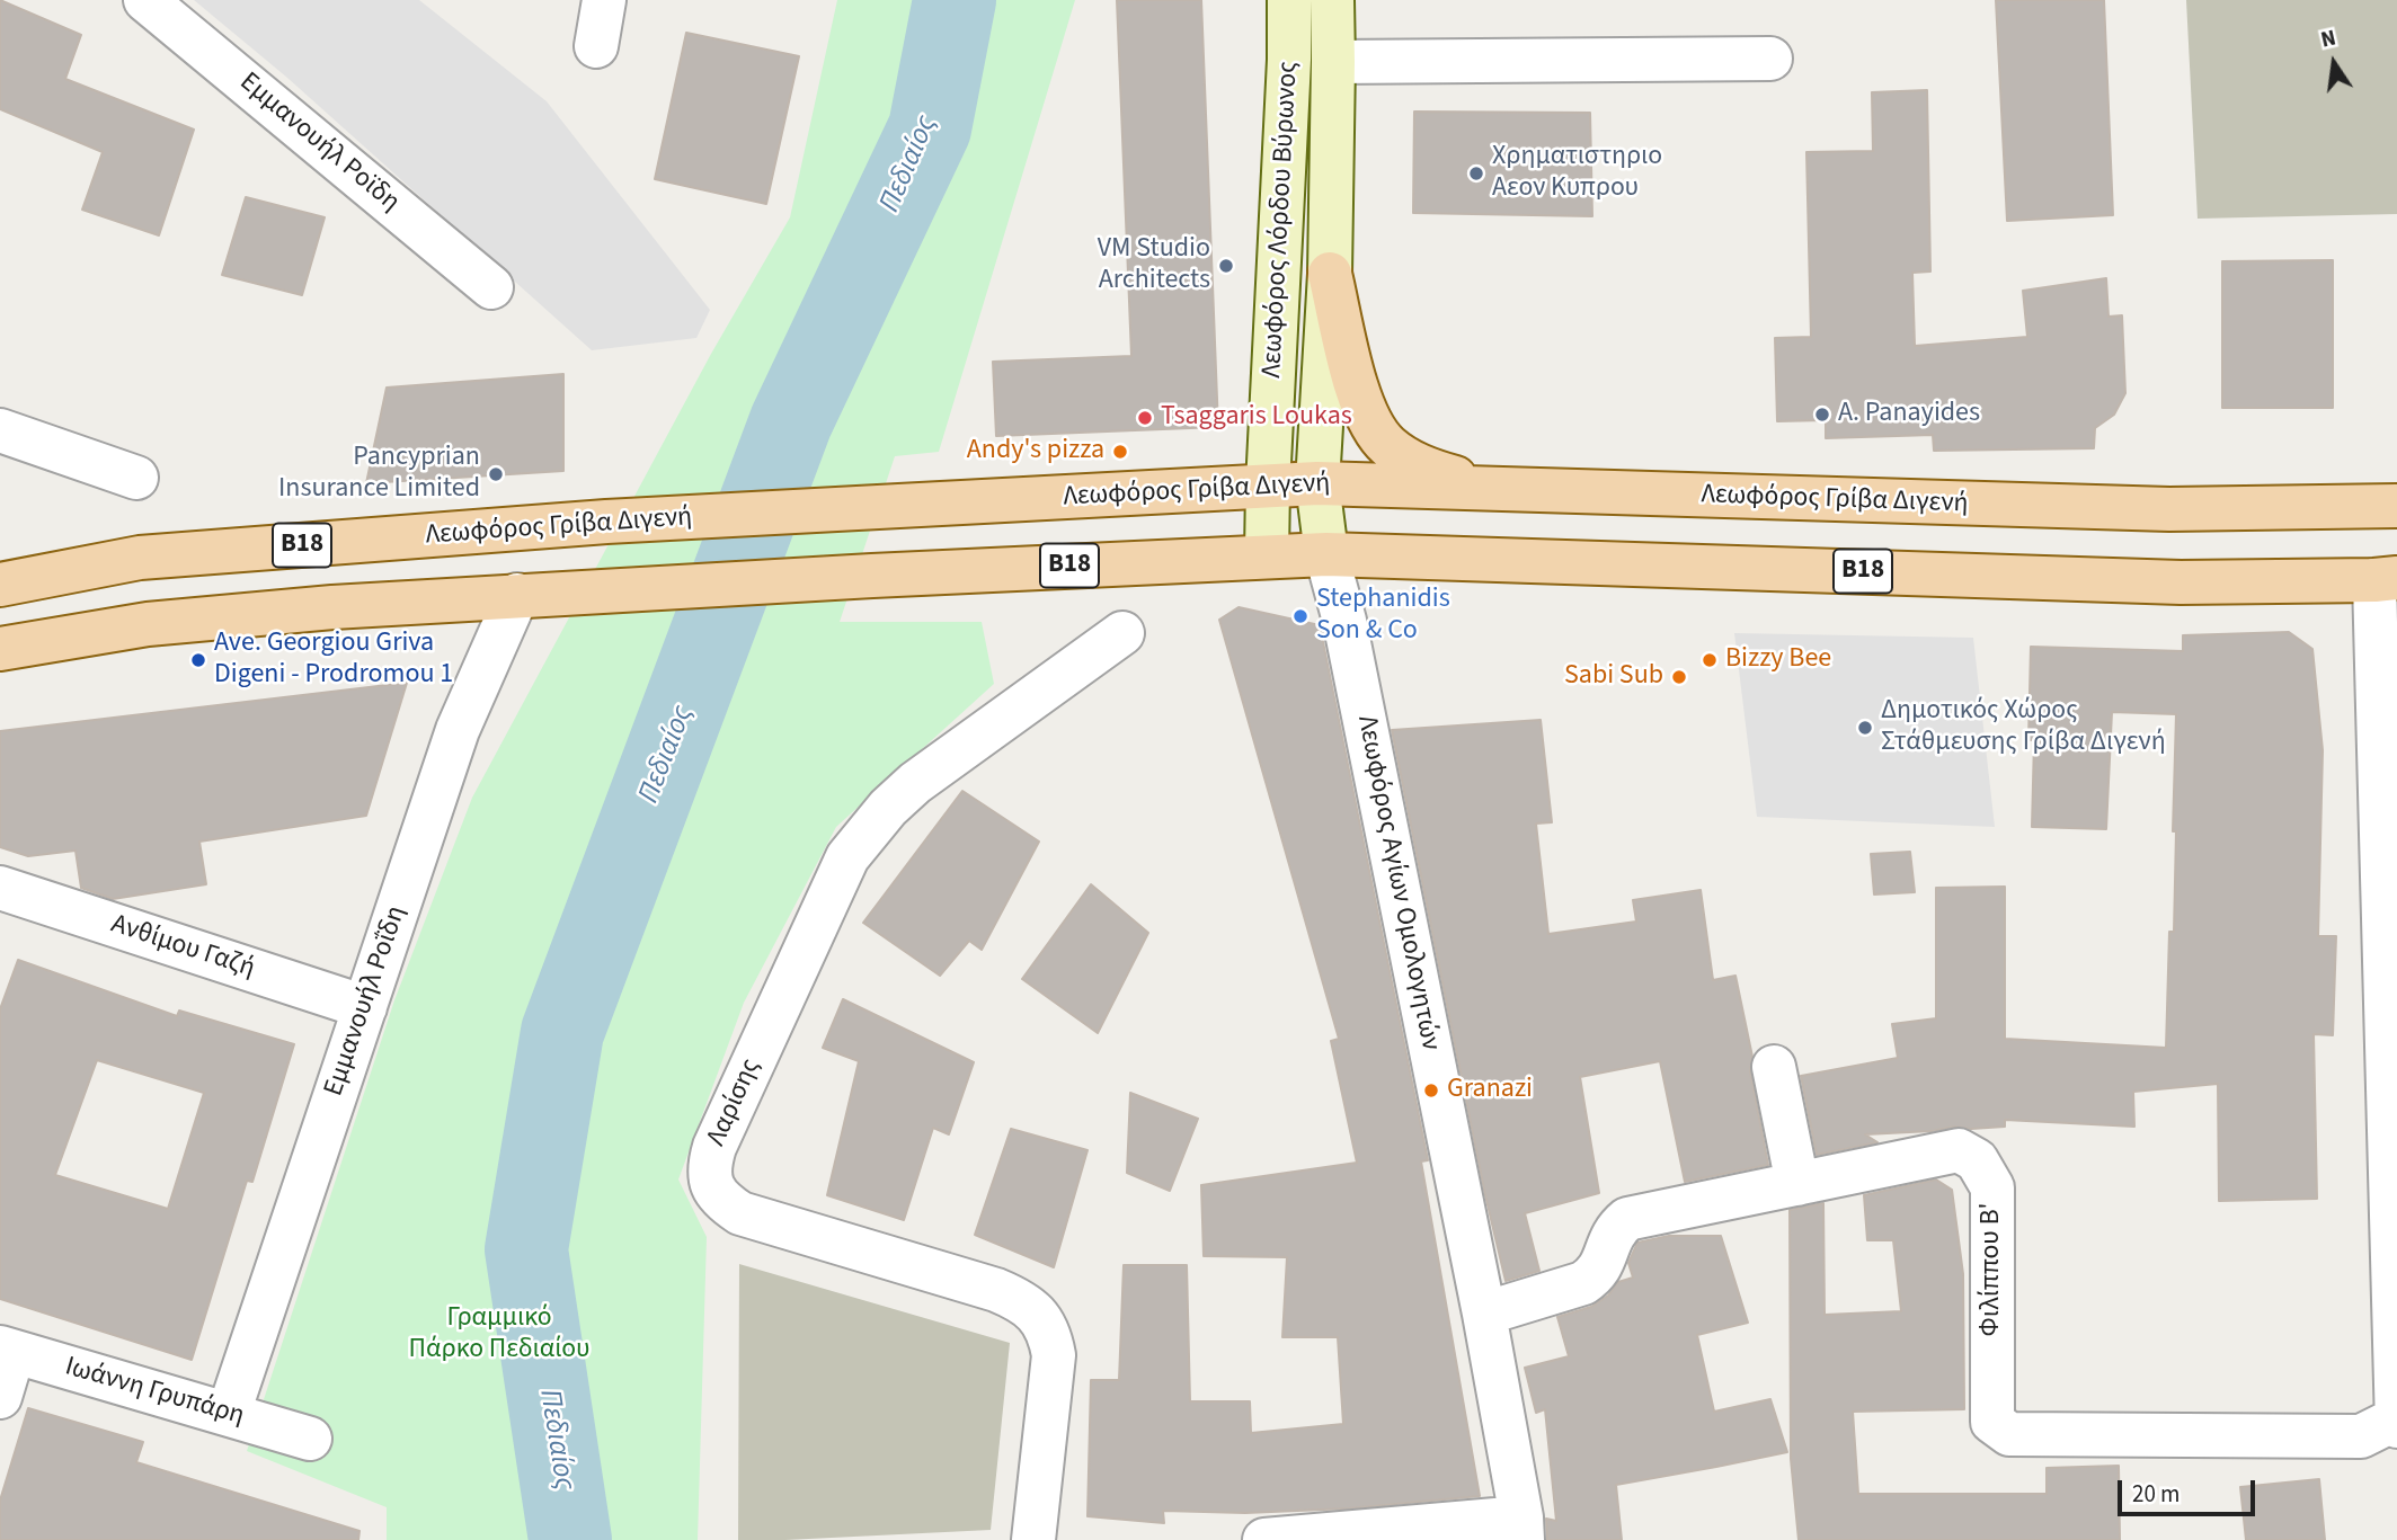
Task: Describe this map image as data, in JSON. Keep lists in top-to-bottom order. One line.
{"streets":{"main road":["Λεωφόρος Λόρδου Βύρωνος","Λεωφόρος Γρίβα Διγενή","B18"],"street":["Εμμανουήλ Ροϊδη","Λεωφόρος Αγίων Ομολογητών","Ανθίμου Γαζή","Εμμανουήλ Ροΐδη","Λαρίσης","Φιλίππου Β'","Ιωάννη Γρυπάρη"]},"crossings":[["Λεωφόρος Λόρδου Βύρωνος","Λεωφόρος Γρίβα Διγενή"],["Λεωφόρος Λόρδου Βύρωνος","B18"],["Λεωφόρος Λόρδου Βύρωνος","Λεωφόρος Αγίων Ομολογητών"],["B18","Λεωφόρος Αγίων Ομολογητών"],["B18","Εμμανουήλ Ροΐδη"],["Λεωφόρος Αγίων Ομολογητών","Φιλίππου Β'"],["Ανθίμου Γαζή","Εμμανουήλ Ροΐδη"],["Εμμανουήλ Ροΐδη","Ιωάννη Γρυπάρη"]],"water":["Πεδιαίος"],"parks":["Γραμμικό Πάρκο Πεδιαίου"],"places":["Χρηματιστηριο Αεον Κυπρου","VM Studio Architects","A. Panayides","Tsaggaris Loukas","Andy's pizza","Pancyprian Insurance Limited","Stephanidis Son & Co","Ave. Georgiou Griva Digeni - Prodromou 1","Bizzy Bee","Sabi Sub","Δημοτικός Χώρος Στάθμευσης Γρίβα Διγενή","Granazi"],"scale_bar":"20 m","north":"top"}
